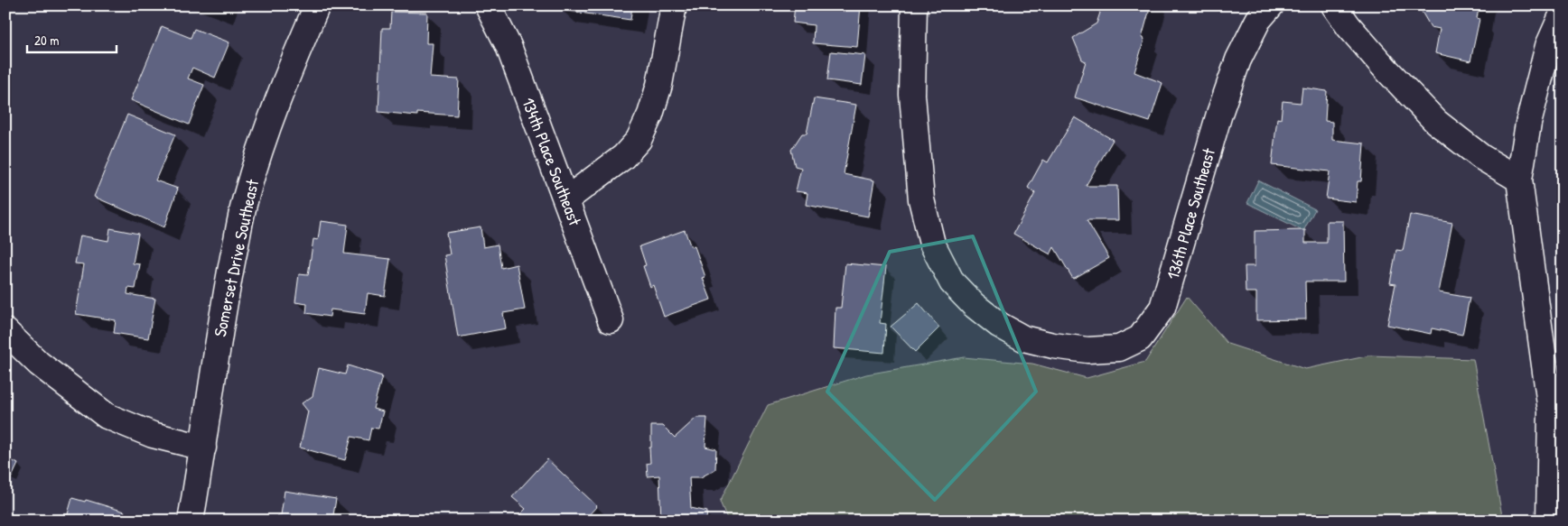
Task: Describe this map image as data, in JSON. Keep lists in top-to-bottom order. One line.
{"streets":{"street":["134th Place Southeast","136th Place Southeast","Somerset Drive Southeast"]},"scale_bar":"20 m"}
